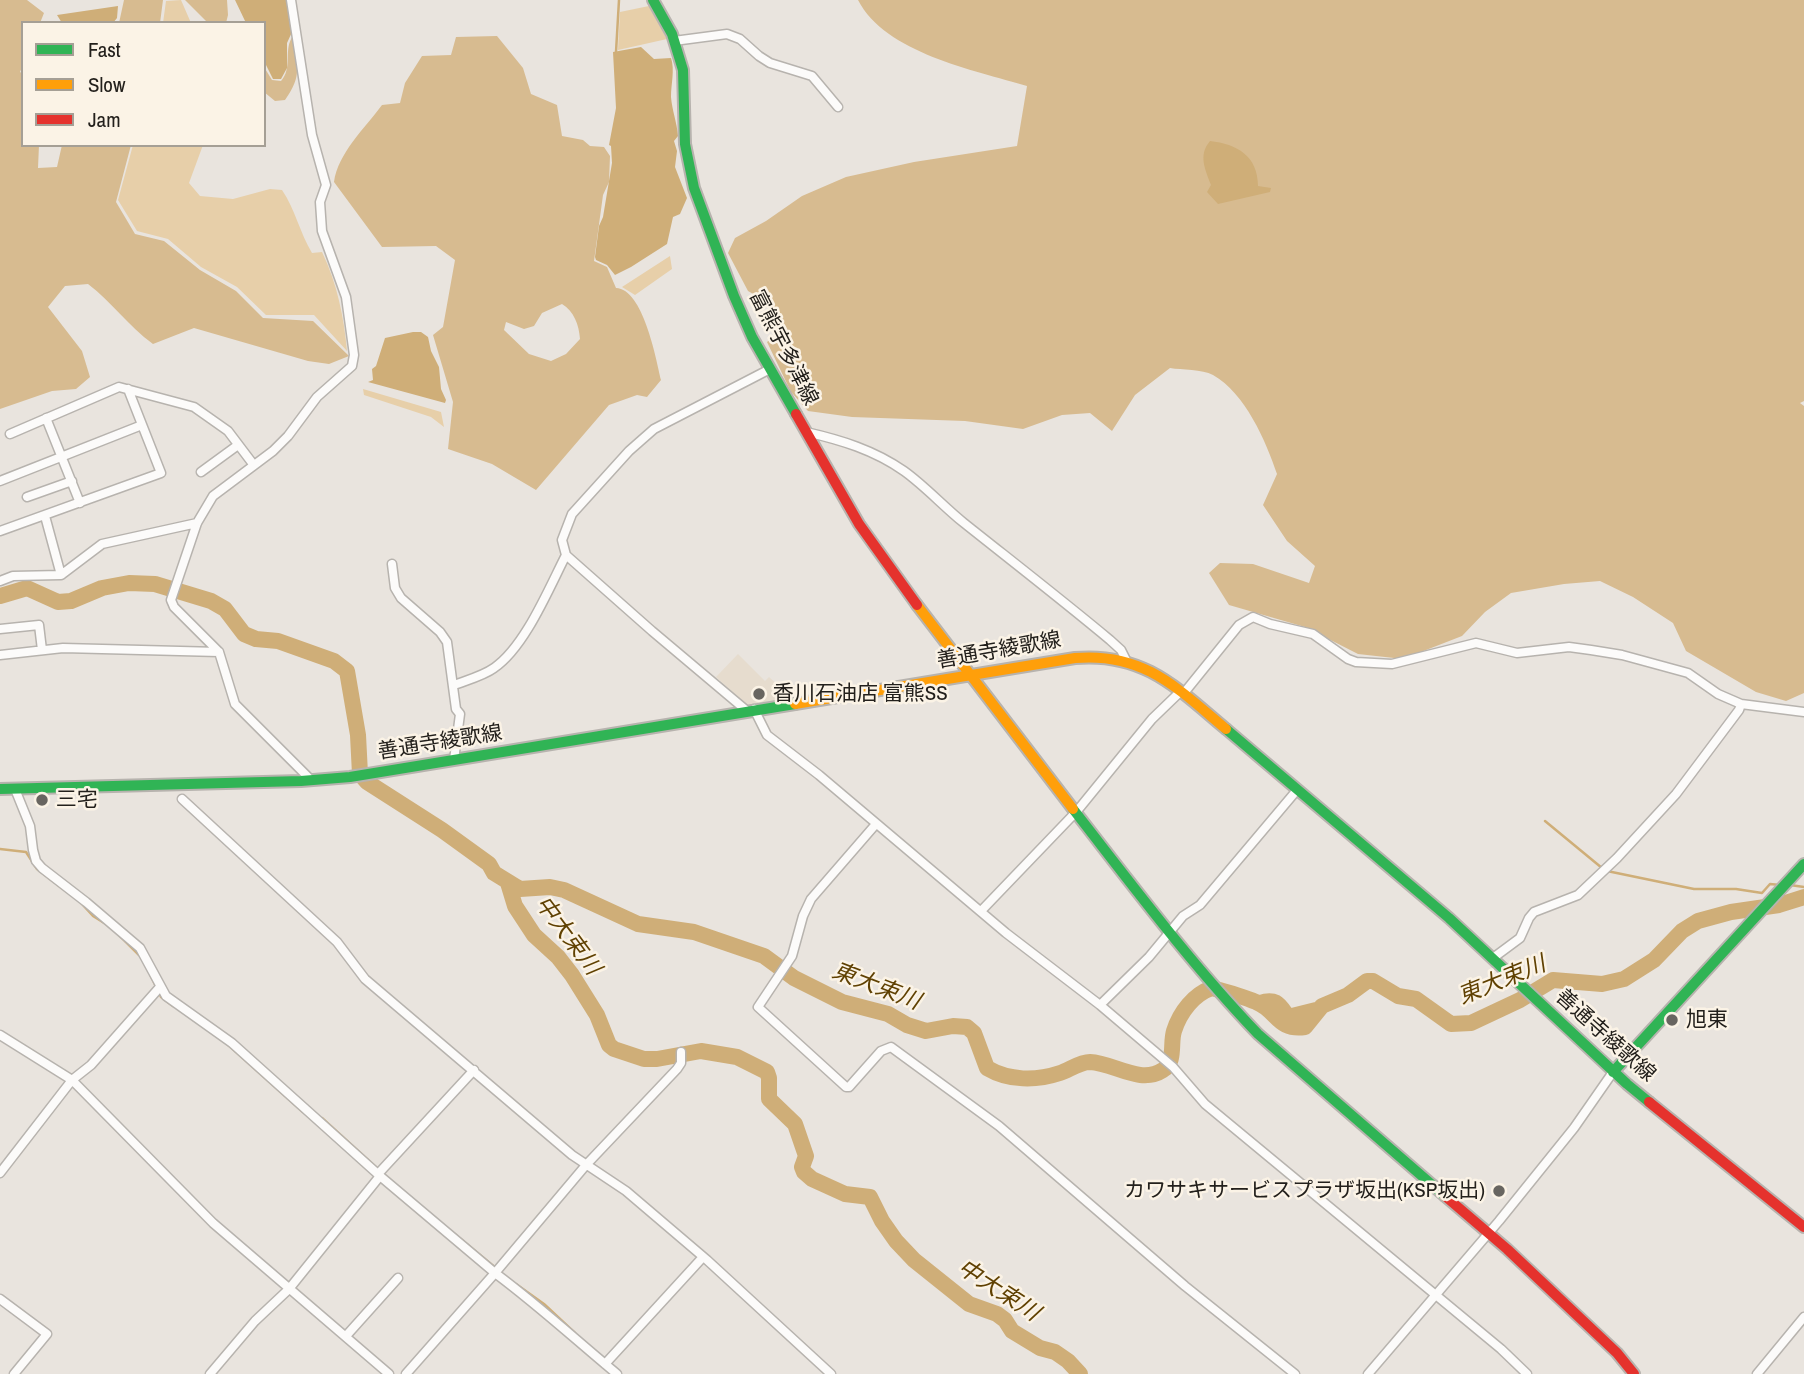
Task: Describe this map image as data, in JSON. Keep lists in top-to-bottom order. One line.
{"streets":{"main road":["富熊宇多津線","善通寺綾歌線"]},"crossings":[["富熊宇多津線","善通寺綾歌線"]],"water":["中大束川","東大束川"],"places":["香川石油店 富熊SS","三宅","旭東","カワサキサービスプラザ坂出(KSP坂出)"],"legend":["Fast","Slow","Jam"]}
